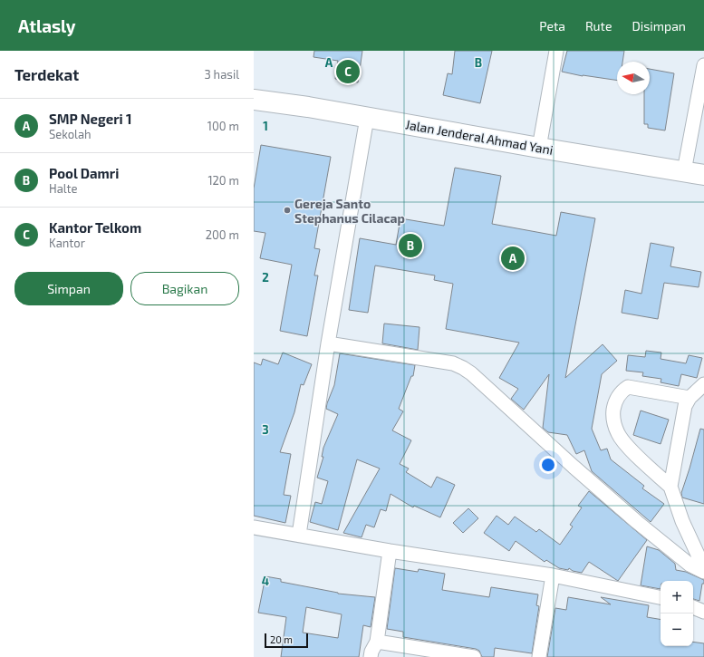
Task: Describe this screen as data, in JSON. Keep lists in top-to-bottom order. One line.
{"streets":{"main road":["Jalan Jenderal Ahmad Yani"]},"places":["Gereja Santo Stephanus Cilacap"],"scale_bar":"20 m","north":"left","page":{"header":"Atlasly","nav":["Peta","Rute","Disimpan"],"heading":["Terdekat","3 hasil"],"pins":["C","B","A"],"list":[{"mark":"A","name":"SMP Negeri 1","note":"Sekolah","value":"100 m"},{"mark":"B","name":"Pool Damri","note":"Halte","value":"120 m"},{"mark":"C","name":"Kantor Telkom","note":"Kantor","value":"200 m"}],"buttons":["Simpan","Bagikan"],"map_buttons":["+","−"],"scale":"20 m"},"grid":{"columns":["A","B"],"rows":["1","2","3","4"]}}
